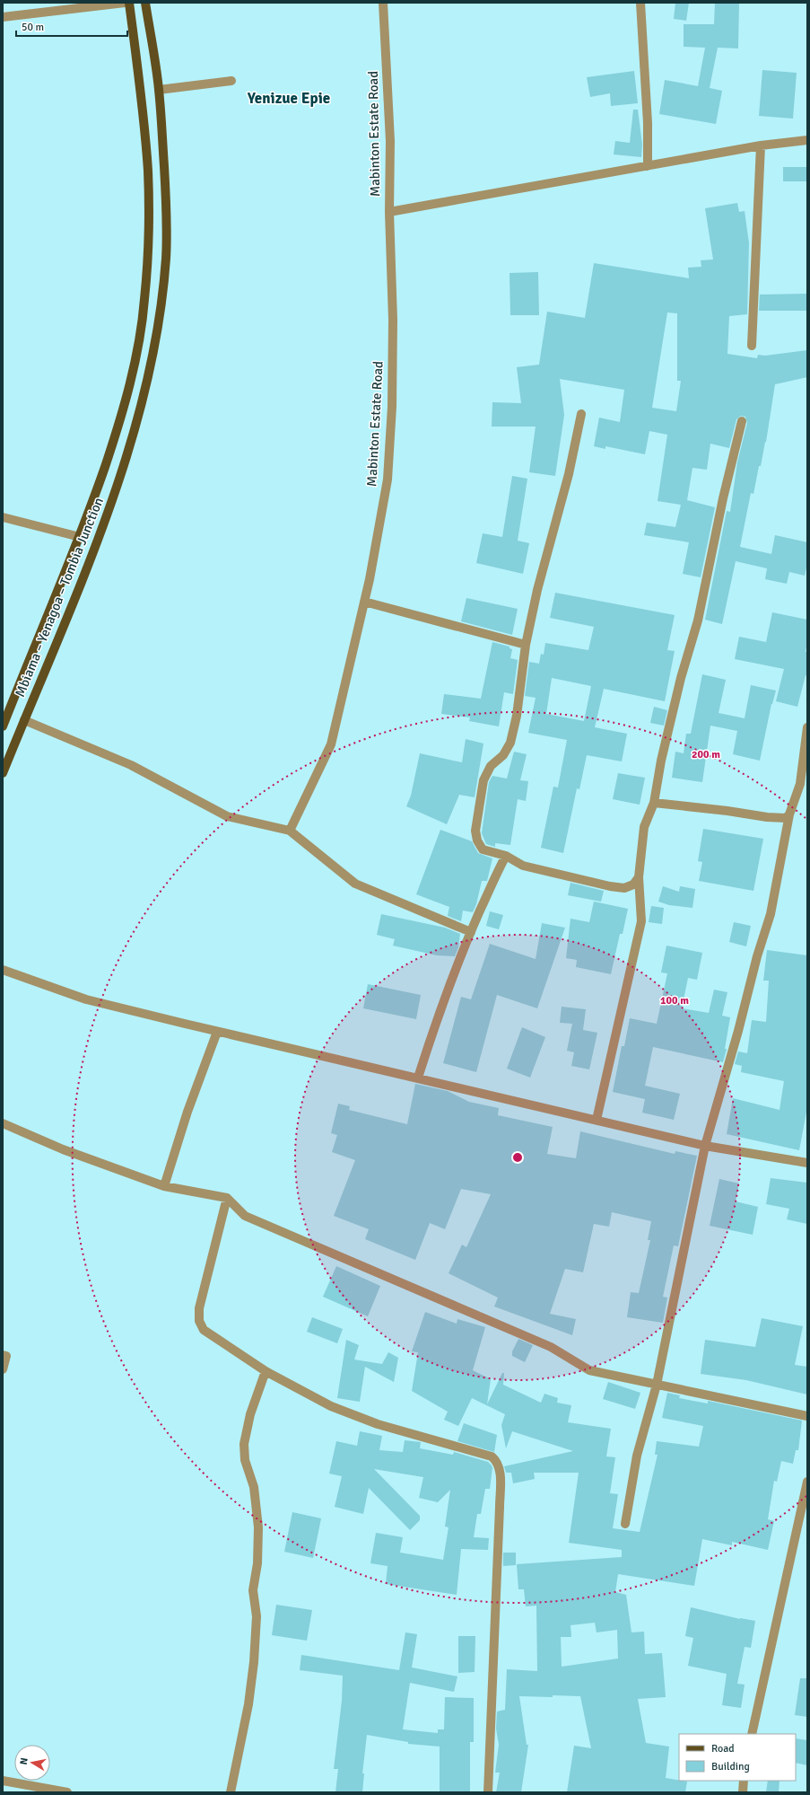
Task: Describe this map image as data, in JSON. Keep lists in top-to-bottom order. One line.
{"streets":{"main road":["Mbiama – Yenagoa – Tombia Junction"],"street":["Mabinton Estate Road"]},"districts":["Yenizue Epie"],"legend":["Road","Building"],"scale_bar":"50 m","north":"left","rings":["200 m","100 m"]}
